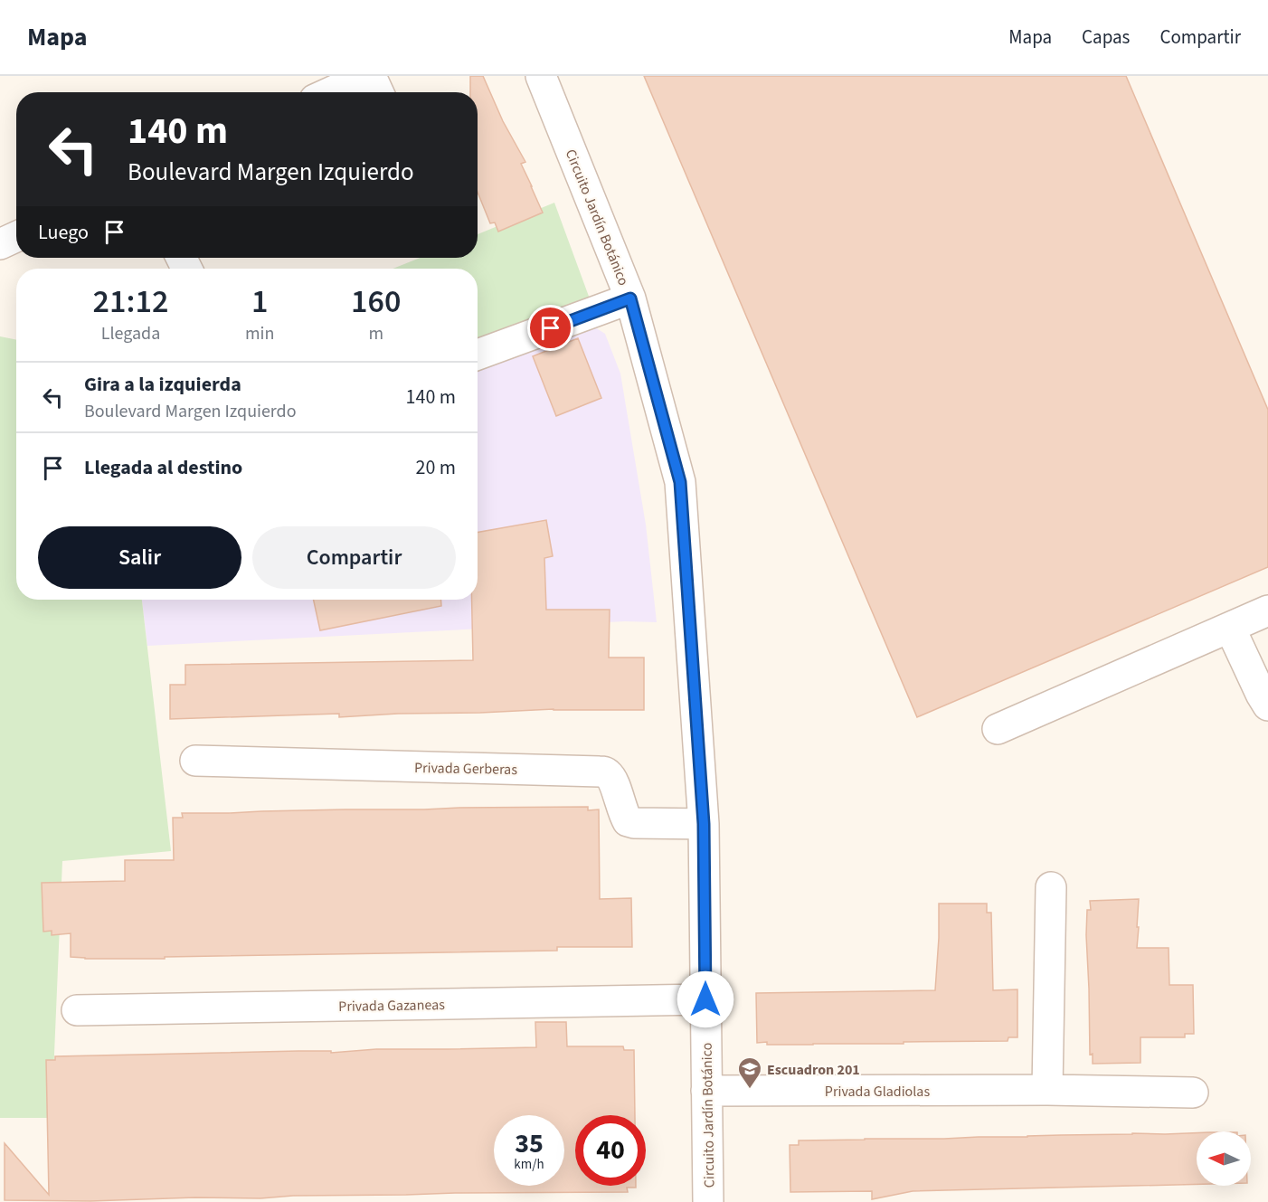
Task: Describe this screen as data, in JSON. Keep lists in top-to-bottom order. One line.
{"streets":{"street":["Circuito Jardín Botánico","Privada Gerberas","Privada Gazaneas","Privada Gladiolas"]},"crossings":[["Circuito Jardín Botánico","Privada Gerberas"],["Circuito Jardín Botánico","Privada Gazaneas"],["Circuito Jardín Botánico","Privada Gladiolas"]],"places":{"school or university":["Escuadron 201"]},"north":"left","page":{"header":"Mapa","nav":["Mapa","Capas","Compartir"],"turn":["140 m","Boulevard Margen Izquierdo"],"then":"Luego","eta":["21:12","Llegada","1","min","160","m"],"list":[{"name":"Gira a la izquierda","note":"Boulevard Margen Izquierdo","value":"140 m"},{"name":"Llegada al destino","value":"20 m"}],"buttons":["Salir","Compartir"],"speed":"35 km/h","limit":"40"}}
